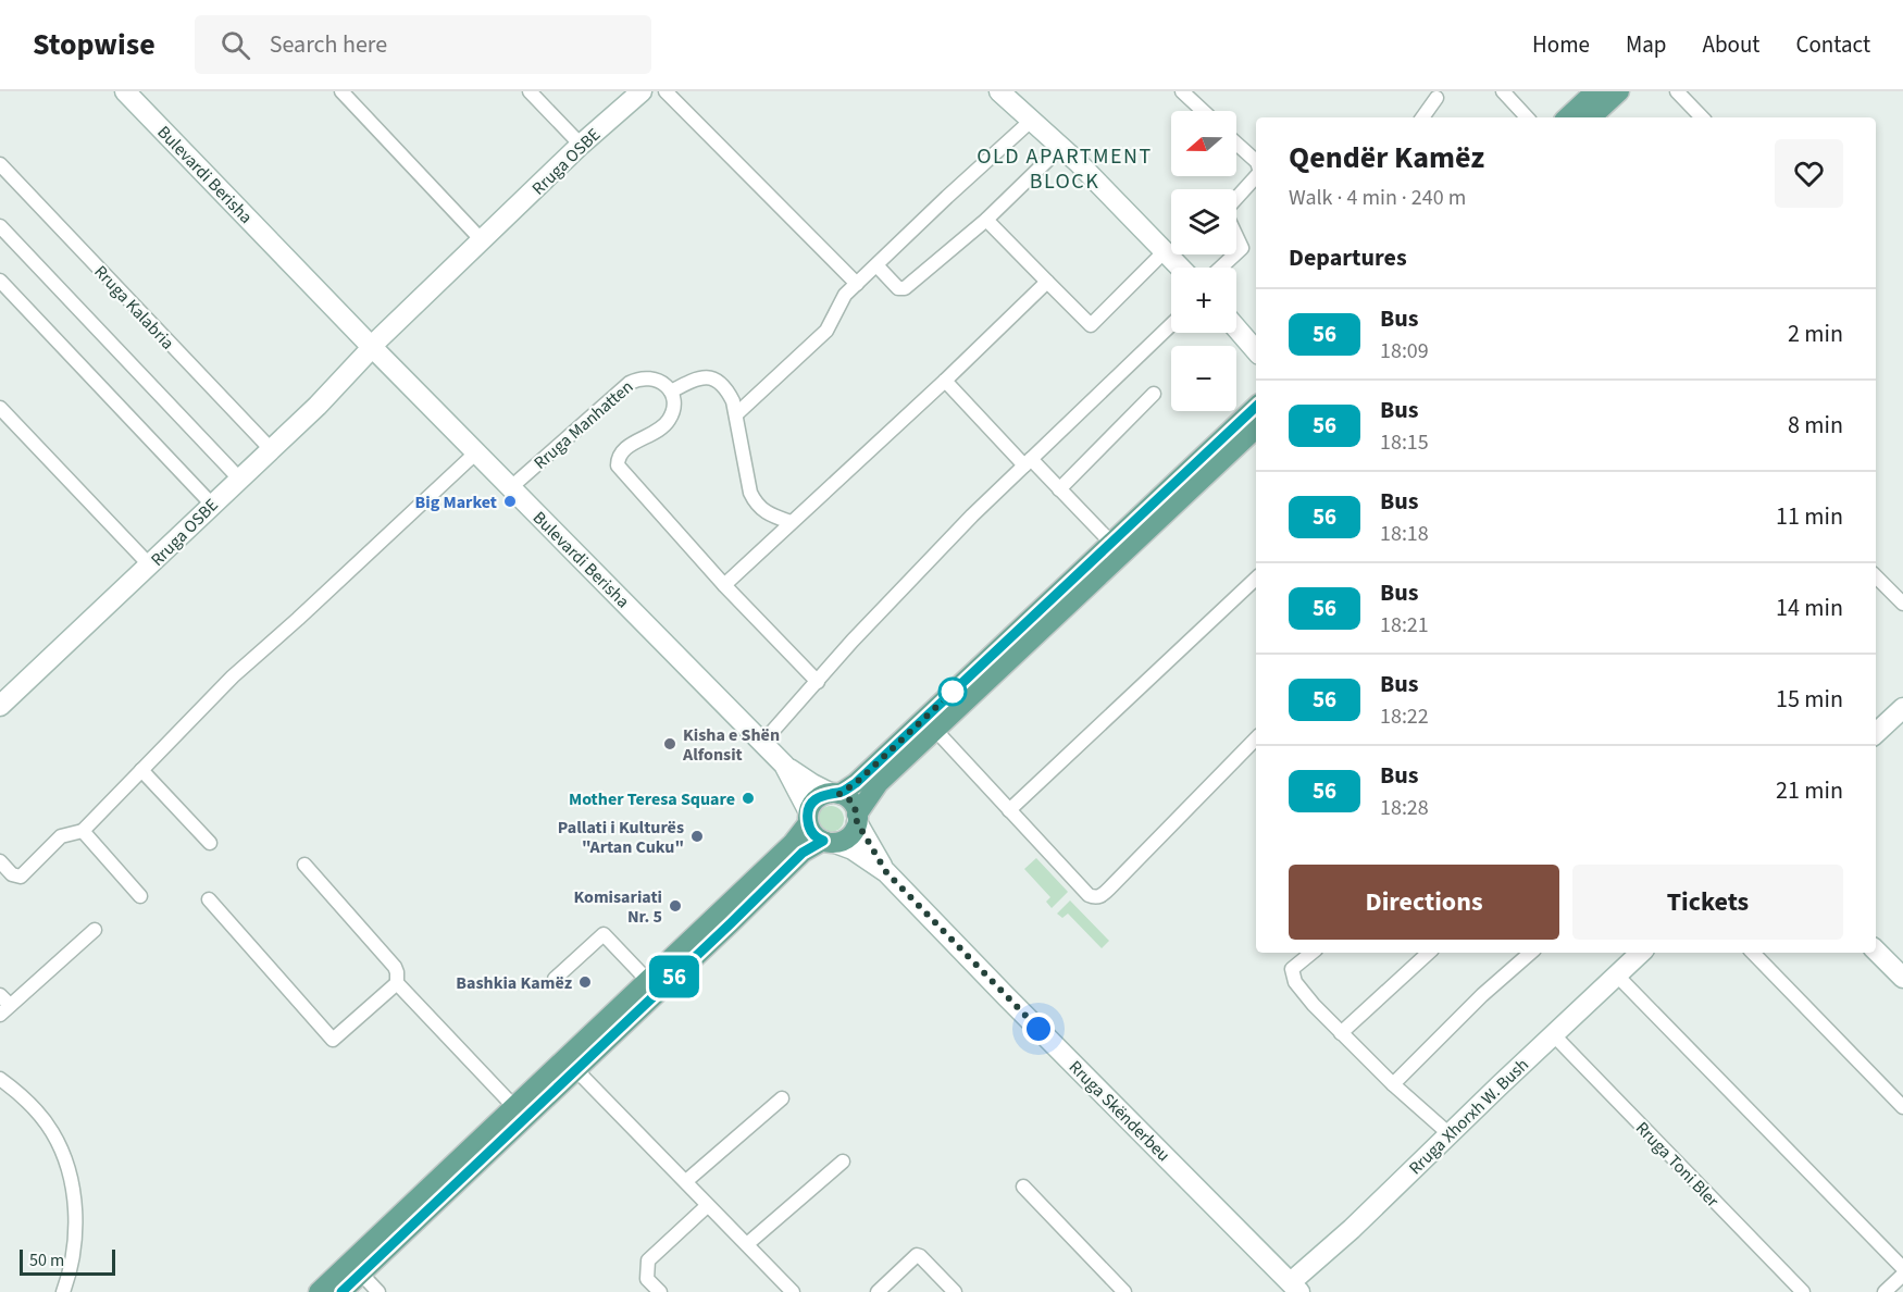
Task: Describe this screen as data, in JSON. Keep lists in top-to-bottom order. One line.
{"streets":{"street":["Rruga OSBE","Bulevardi Berisha","Rruga Kalabria","Rruga Manhatten","Rruga Skënderbeu","Rruga Xhorxh W. Bush","Rruga Toni Bler"]},"crossings":[["Rruga OSBE","Bulevardi Berisha"],["Rruga OSBE","Rruga Kalabria"],["Bulevardi Berisha","Rruga Manhatten"],["Bulevardi Berisha","Rruga Skënderbeu"],["Rruga Skënderbeu","Rruga Xhorxh W. Bush"],["Rruga Xhorxh W. Bush","Rruga Toni Bler"]],"districts":["OLD APARTMENT BLOCK"],"places":["Big Market","Kisha e Shën Alfonsit","Mother Teresa Square","Pallati i Kulturës \"Artan Cuku\"","Komisariati Nr. 5","Bashkia Kamëz"],"lines":["bus line 56"],"scale_bar":"50 m","north":"left","page":{"header":"Stopwise","search":"Search here","nav":["Home","Map","About","Contact"],"on_map":"56","map_buttons":["+","−"],"heading":[["Qendër Kamëz","Walk · 4 min · 240 m"],"Departures"],"list":[{"mark":"56","name":"Bus","note":"18:09","value":"2 min"},{"mark":"56","name":"Bus","note":"18:15","value":"8 min"},{"mark":"56","name":"Bus","note":"18:18","value":"11 min"},{"mark":"56","name":"Bus","note":"18:21","value":"14 min"},{"mark":"56","name":"Bus","note":"18:22","value":"15 min"},{"mark":"56","name":"Bus","note":"18:28","value":"21 min"}],"buttons":["Directions","Tickets"],"scale":"50 m"}}
